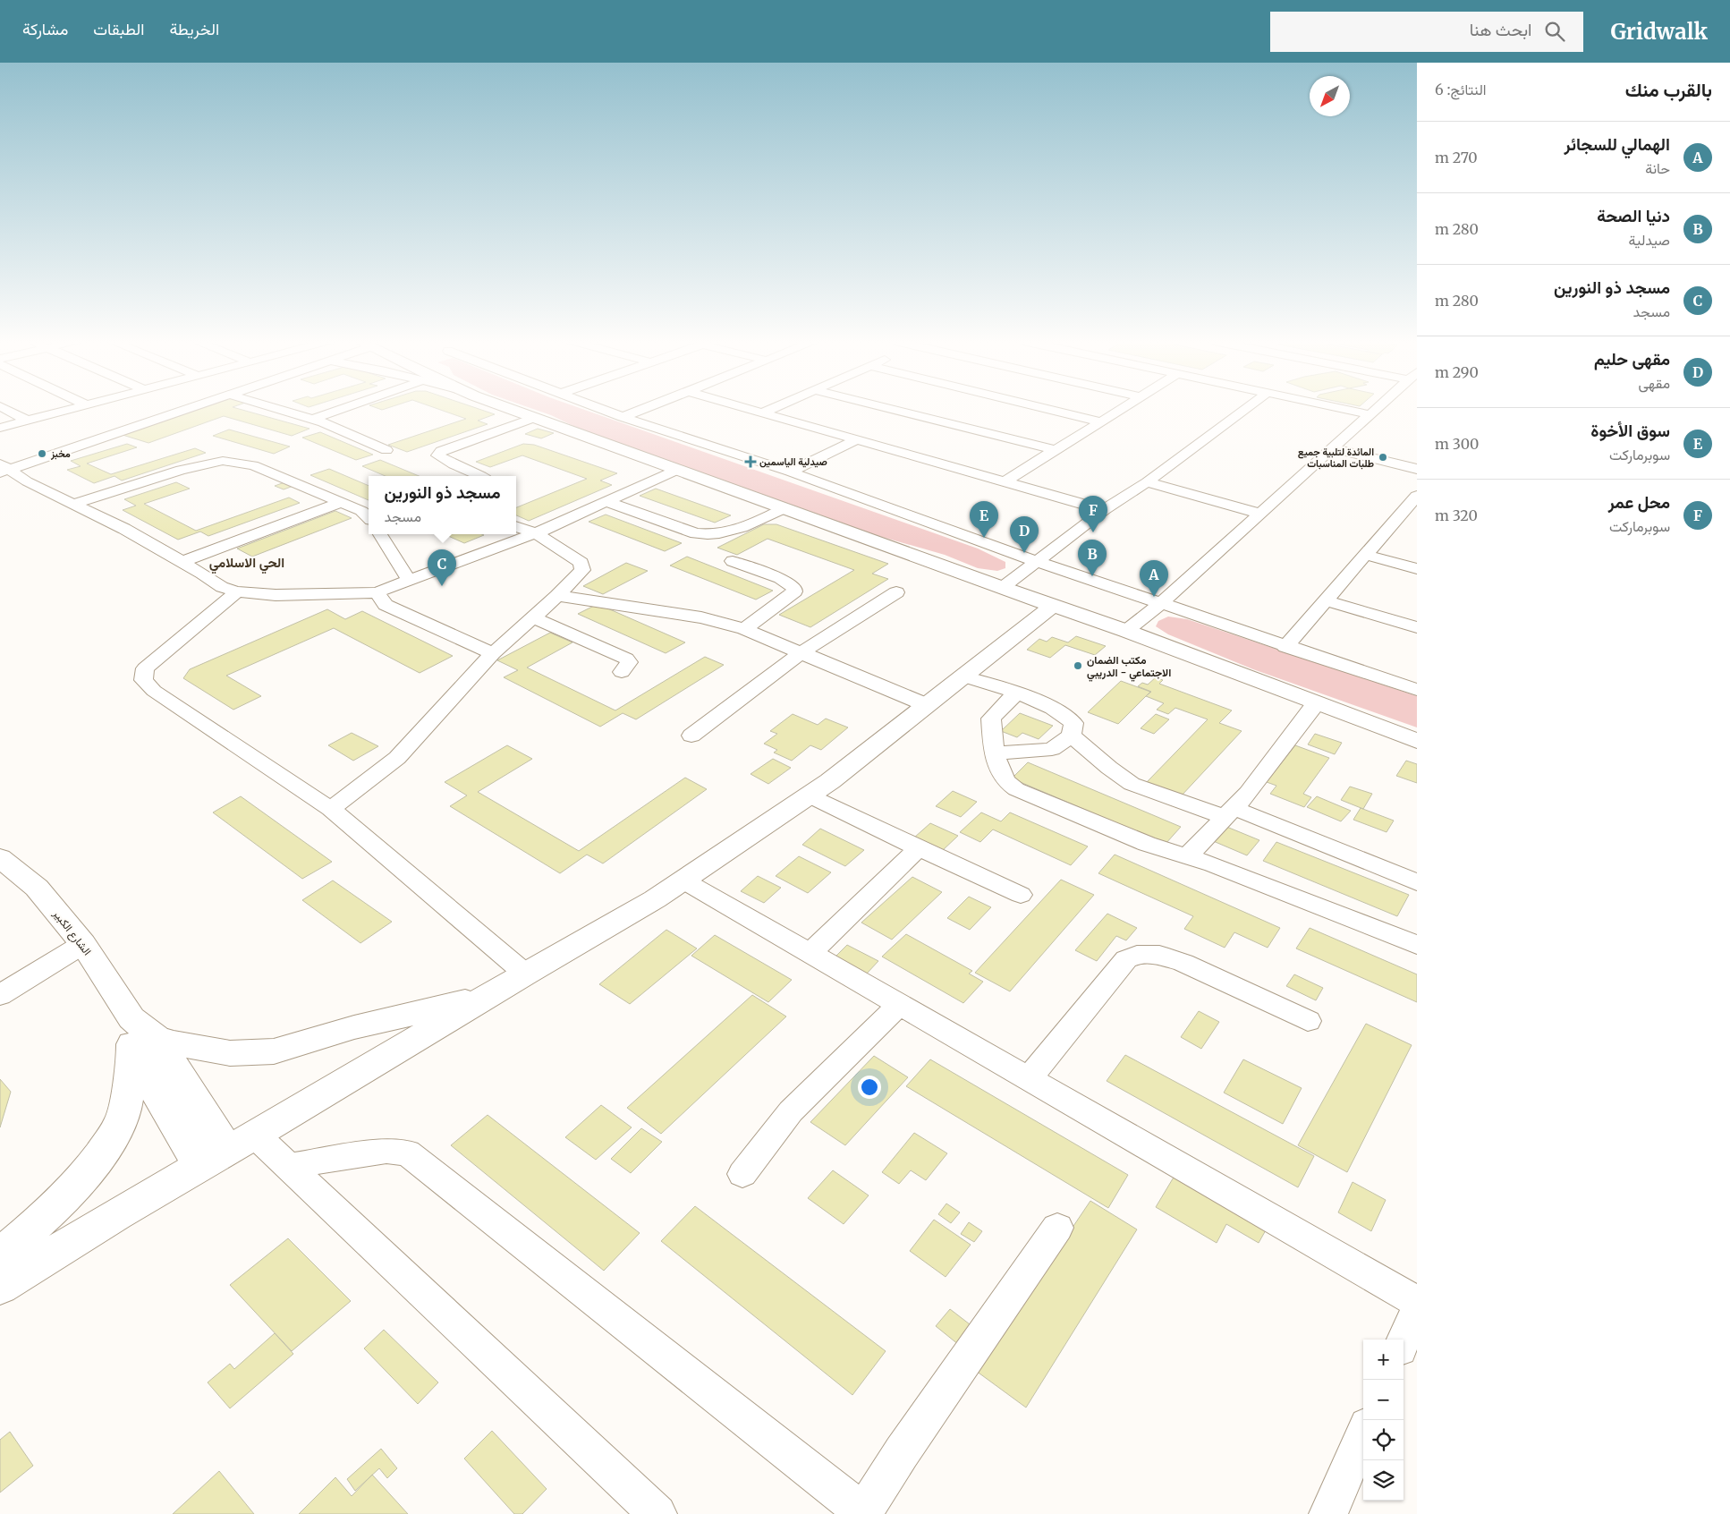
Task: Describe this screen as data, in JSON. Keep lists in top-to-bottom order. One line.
{"streets":{"street":["الشارع الكبير"]},"districts":["الحي الاسلامي"],"places":{"other":["مخبز","المائدة لتلبية جميع طلبات المناسبات","مكتب الضمان الاجتماعي - الدريبي"],"health":["صيدلية الياسمين"]},"north":"bottom left","page":{"header":"Gridwalk","search":"ابحث هنا","nav":["الخريطة","الطبقات","مشاركة"],"heading":["بالقرب منك","النتائج: 6"],"list":[{"mark":"A","name":"الهمالي للسجائر","note":"حانة","value":"270 m"},{"mark":"B","name":"دنيا الصحة","note":"صيدلية","value":"280 m"},{"mark":"C","name":"مسجد ذو النورين","note":"مسجد","value":"280 m"},{"mark":"D","name":"مقهى حليم","note":"مقهى","value":"290 m"},{"mark":"E","name":"سوق الأخوة","note":"سوبرماركت","value":"300 m"},{"mark":"F","name":"محل عمر","note":"سوبرماركت","value":"320 m"}],"popup":["مسجد ذو النورين","مسجد"],"pins":["F","E","D","B","C","A"],"map_buttons":["+","−"]}}
